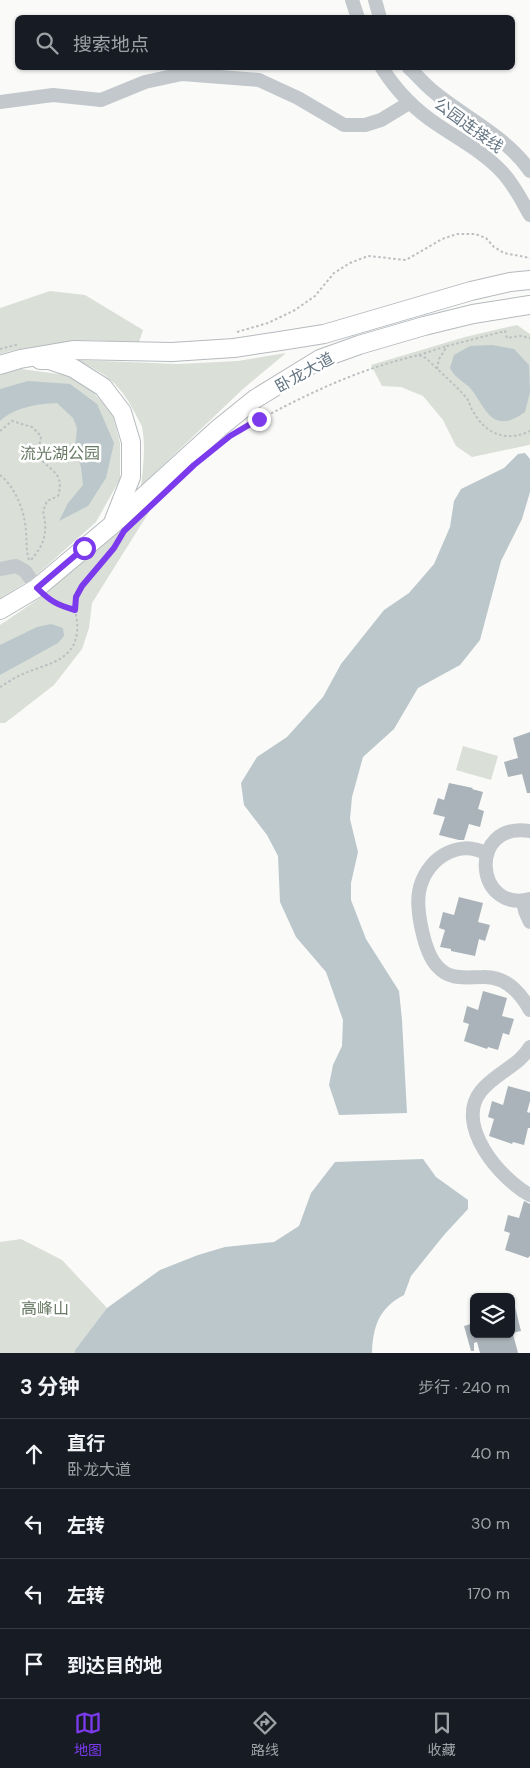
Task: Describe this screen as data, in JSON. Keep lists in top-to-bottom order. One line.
{"streets":{"main road":["卧龙大道"],"street":["公园连接线"]},"parks":["流光湖公园","高峰山"],"page":{"search":"搜索地点","heading":["3 分钟","步行 · 240 m"],"list":[["直行","卧龙大道","40 m"],["左转","30 m"],["左转","170 m"],"到达目的地"],"nav":["地图","路线","收藏"]}}
